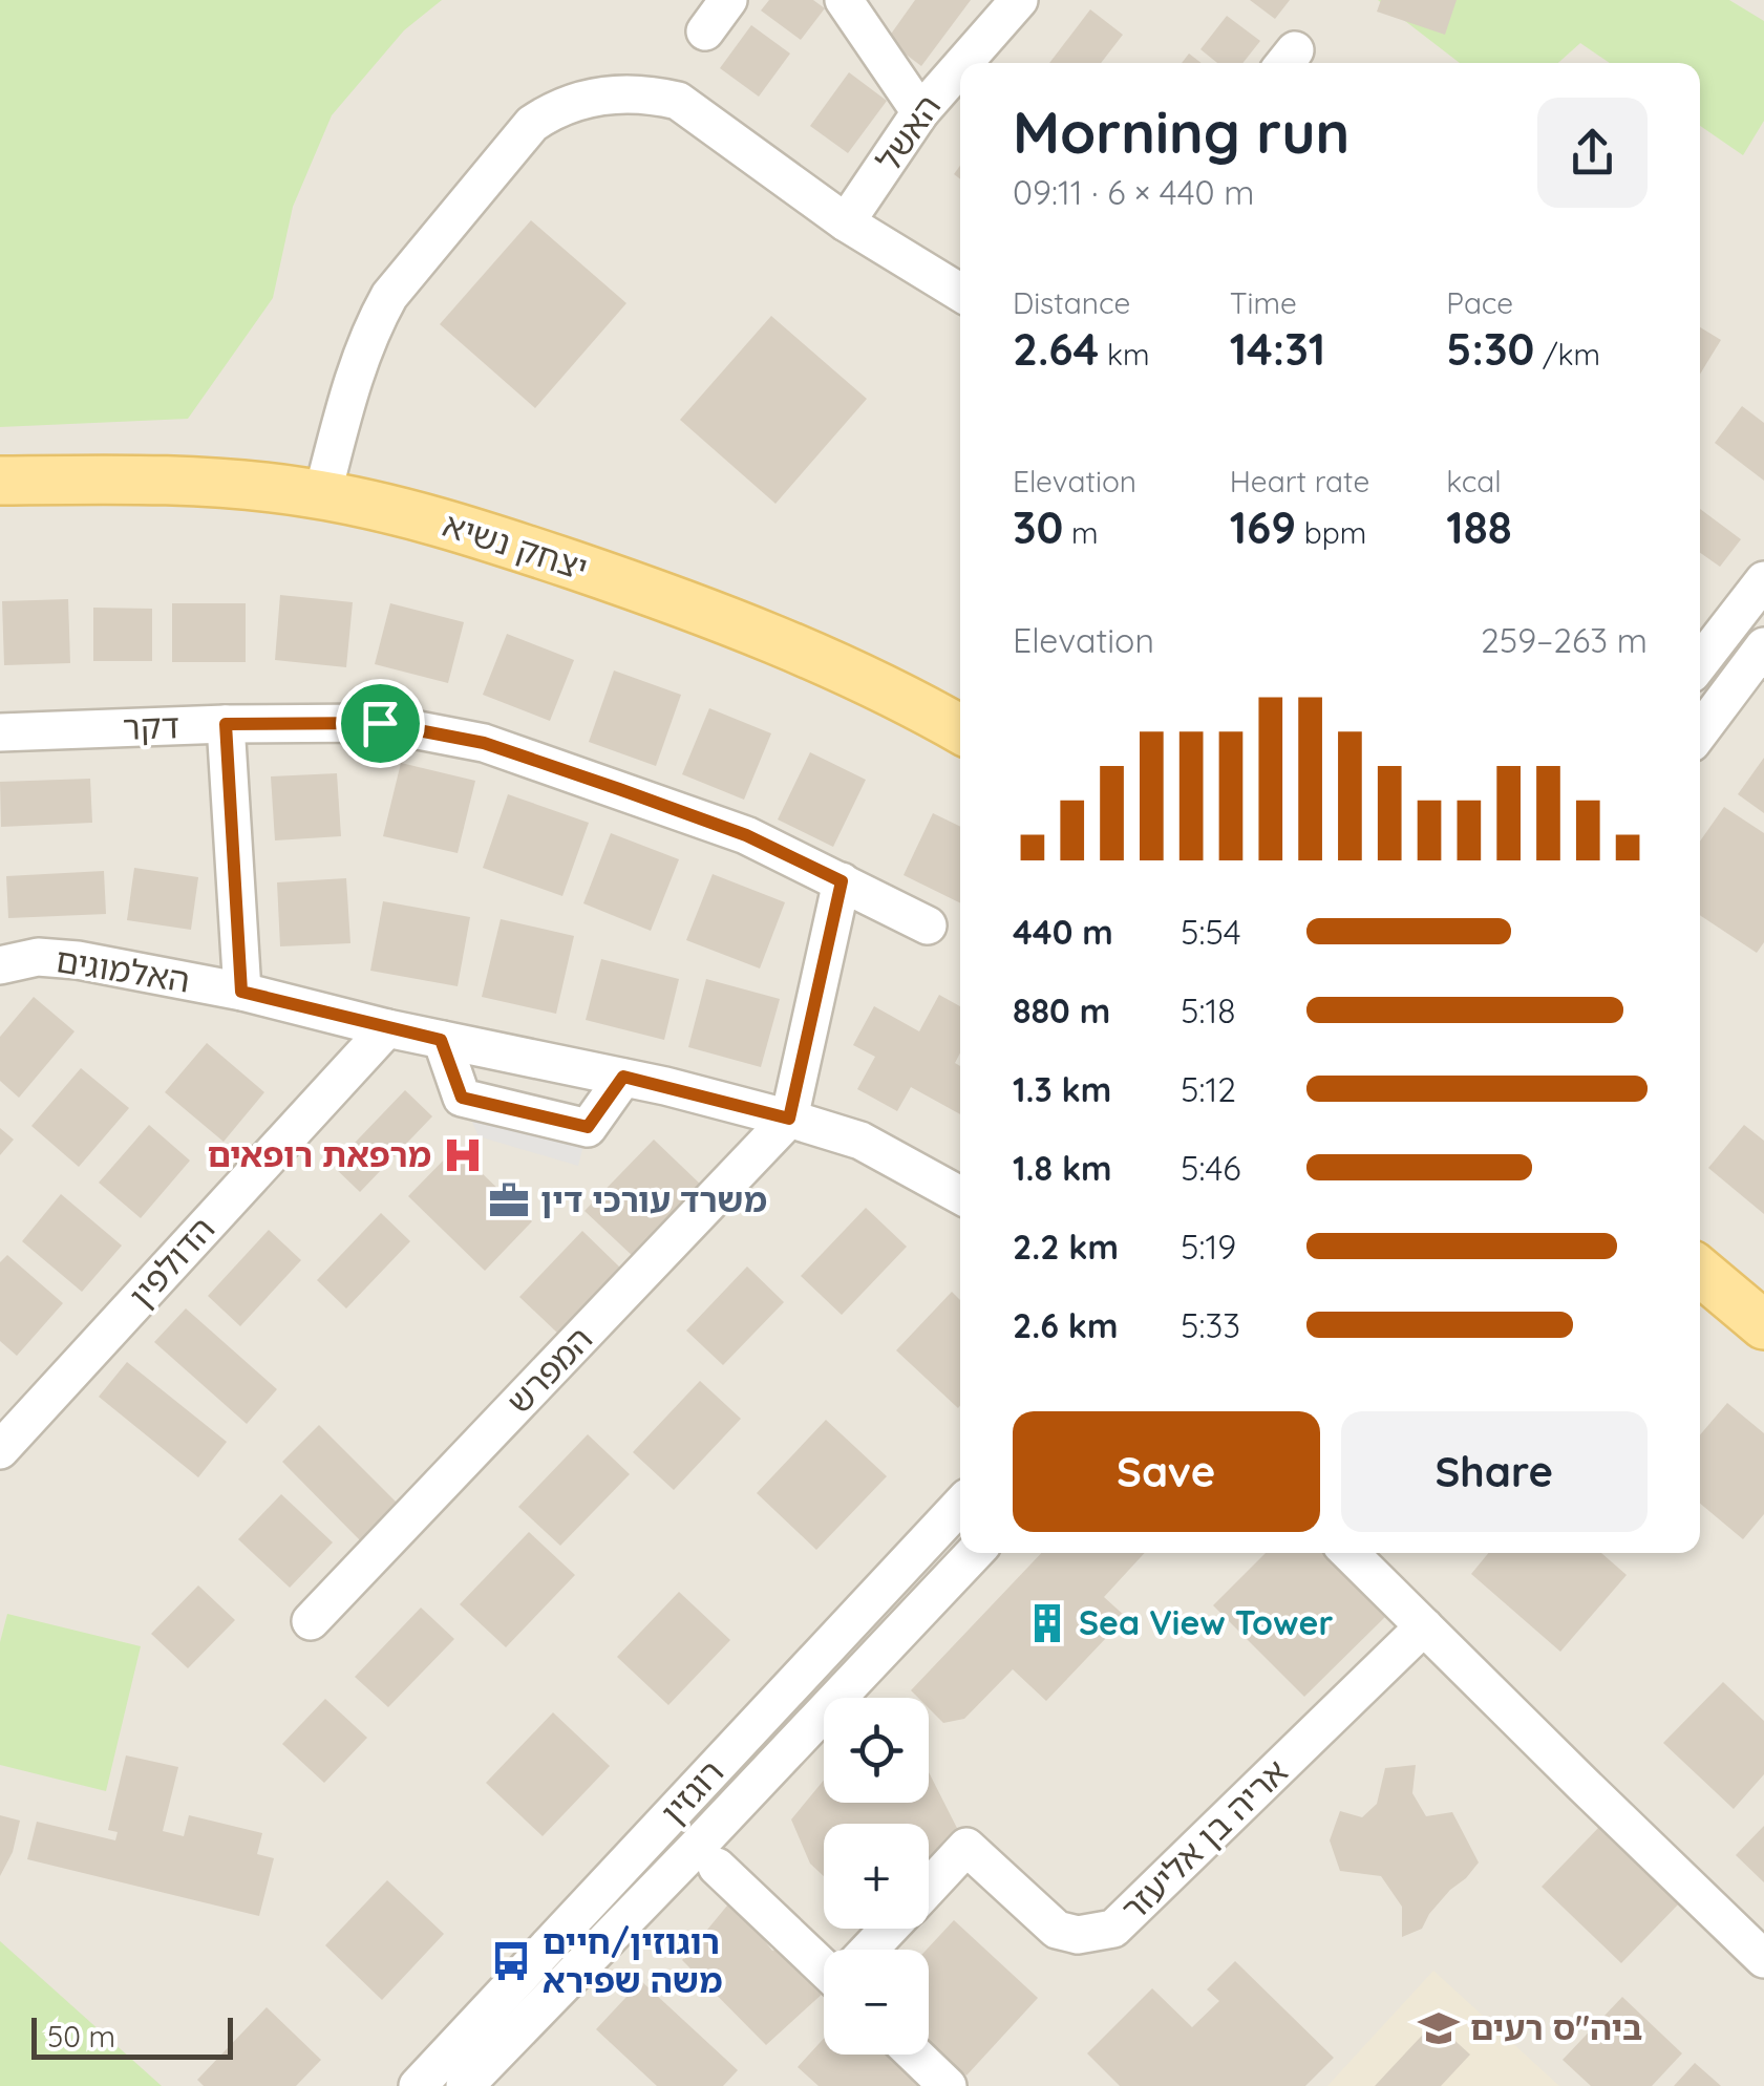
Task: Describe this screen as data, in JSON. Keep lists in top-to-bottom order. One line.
{"streets":{"main road":["יצחק נשיא"],"street":["האשל","דקר","האלמוגים","הדולפין","המפרש","רוגזין","אריה בן אליעזר"]},"crossings":[["האלמוגים","הדולפין"],["האלמוגים","המפרש"]],"places":{"hospital":["מרפאת רופאים"],"office":["משרד עורכי דין"],"building":["Sea View Tower"],"bus stop":["רוגוזין/חיים משה שפירא"],"school or university":["ביה\"ס רעים"]},"scale_bar":"50 m","page":{"heading":["Morning run","09:11 · 6 × 440 m"],"stats":[["Distance","2.64 km"],["Time","14:31"],["Pace","5:30 /km"],["Elevation","30 m"],["Heart rate","169 bpm"],["kcal","188"]],"chart":["Elevation","259–263 m"],"list":[{"name":"440 m","note":"5:54"},{"name":"880 m","note":"5:18"},{"name":"1.3 km","note":"5:12"},{"name":"1.8 km","note":"5:46"},{"name":"2.2 km","note":"5:19"},{"name":"2.6 km","note":"5:33"}],"buttons":["Save","Share"],"map_buttons":["+","−"],"scale":"50 m"}}
